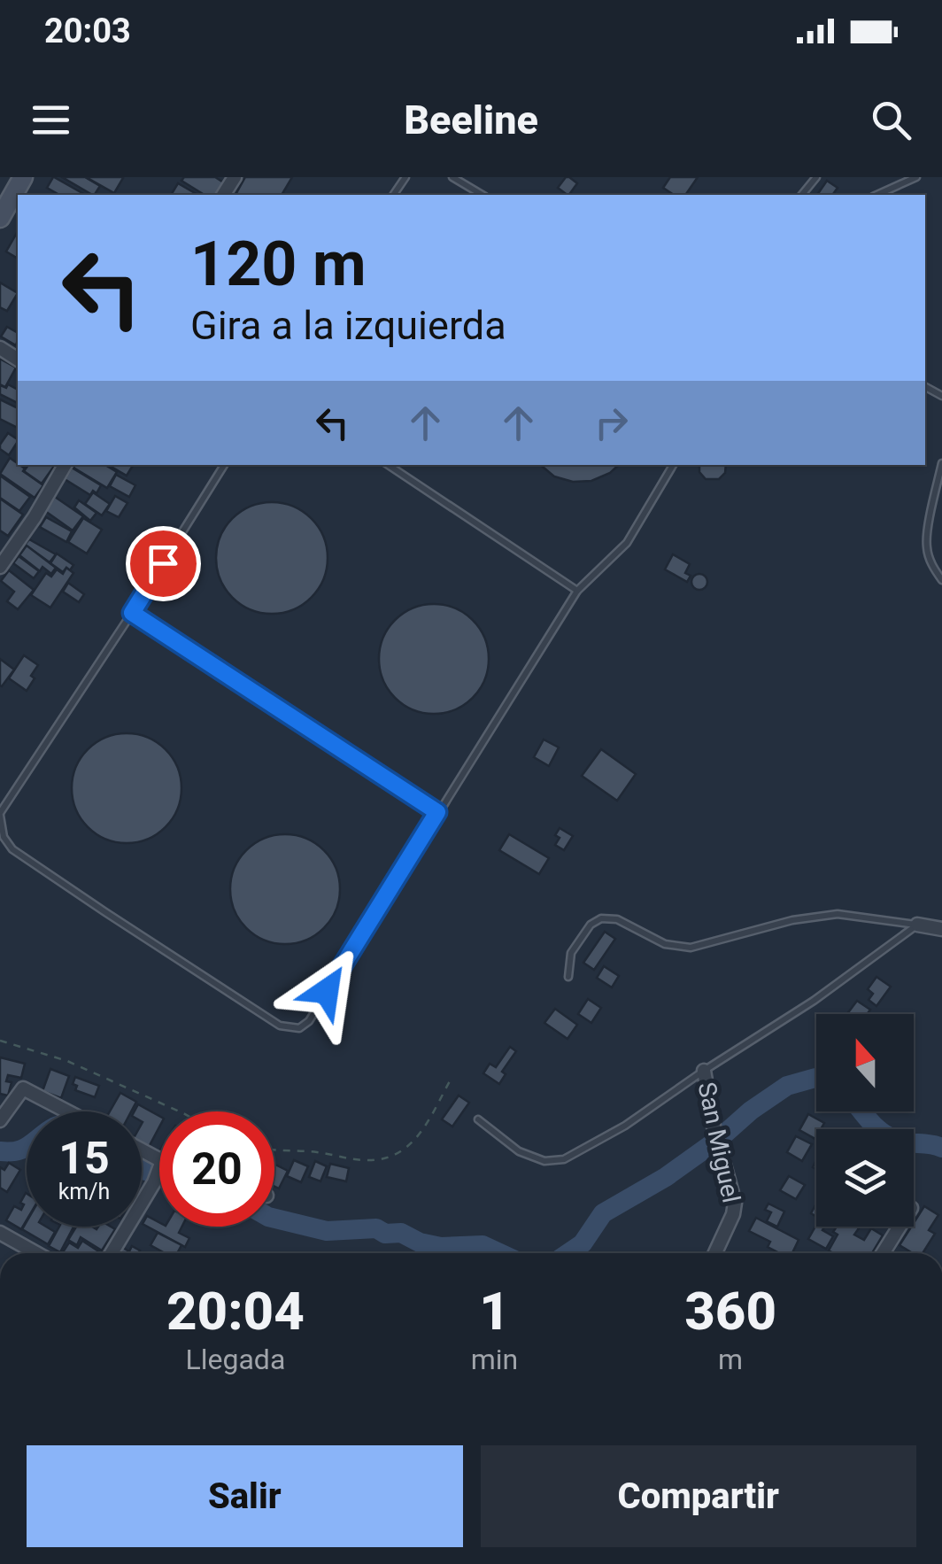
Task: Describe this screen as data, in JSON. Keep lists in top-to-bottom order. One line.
{"streets":{"street":["San Miguel"]},"north":"top","page":{"status":"20:03","header":"Beeline","turn":["120 m","Gira a la izquierda"],"speed":"15 km/h","limit":"20","eta":["20:04","Llegada","1","min","360","m"],"buttons":["Salir","Compartir"]}}
